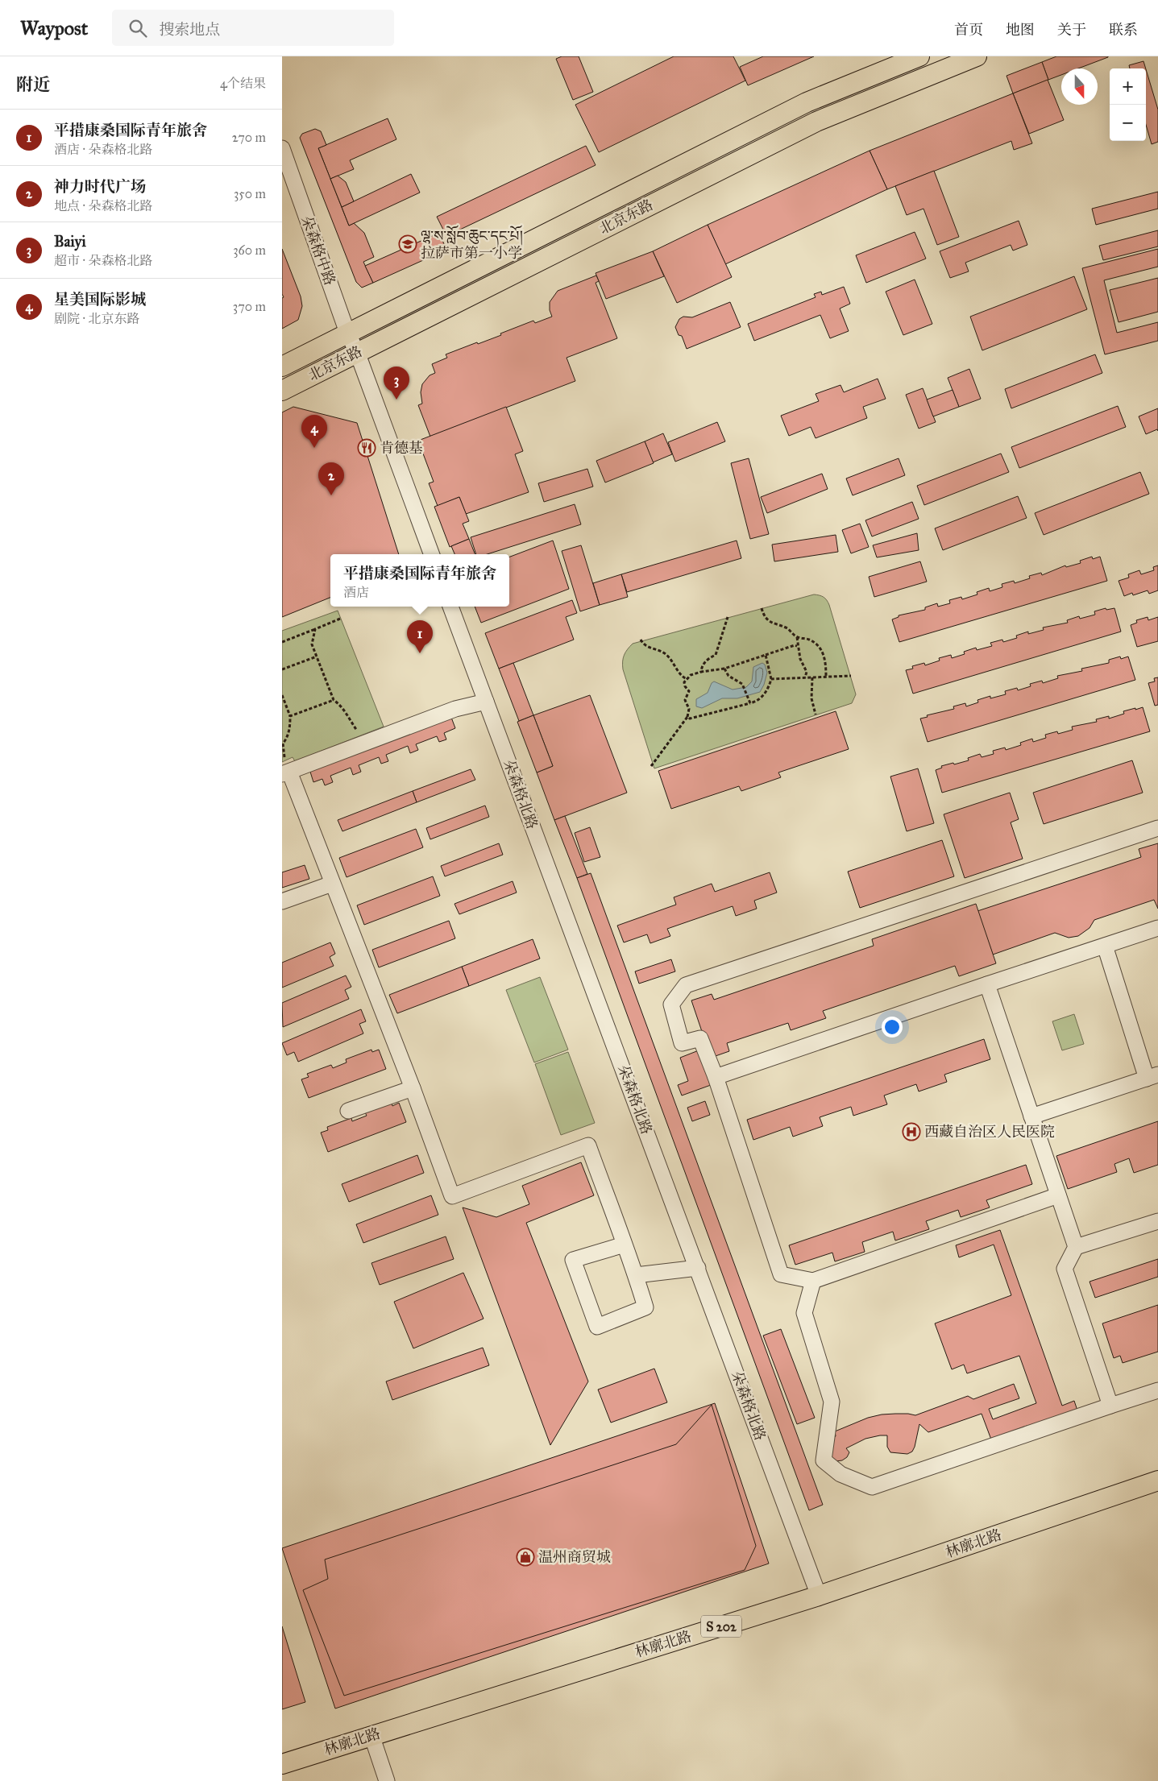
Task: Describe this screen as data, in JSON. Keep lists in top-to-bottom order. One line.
{"streets":{"main road":["北京东路","林廓北路","S 202"],"street":["朵森格中路","朵森格北路"]},"crossings":[["北京东路","朵森格中路"],["朵森格北路","林廓北路"]],"places":{"school or university":["ལྷ་ས་སློབ་ཆུང་དང་པོ། 拉萨市第一小学"],"restaurant":["肯德基"],"hospital":["西藏自治区人民医院"],"shop":["温州商贸城"]},"north":"bottom","page":{"header":"Waypost","search":"搜索地点","nav":["首页","地图","关于","联系"],"heading":["附近","4个结果"],"map_buttons":["+","−"],"list":[{"mark":"1","name":"平措康桑国际青年旅舍","note":"酒店 · 朵森格北路","value":"270 m"},{"mark":"2","name":"神力时代广场","note":"地点 · 朵森格北路","value":"350 m"},{"mark":"3","name":"Baiyi","note":"超市 · 朵森格北路","value":"360 m"},{"mark":"4","name":"星美国际影城","note":"剧院 · 北京东路","value":"370 m"}],"pins":["3","4","2","1"],"popup":["平措康桑国际青年旅舍","酒店"]}}
